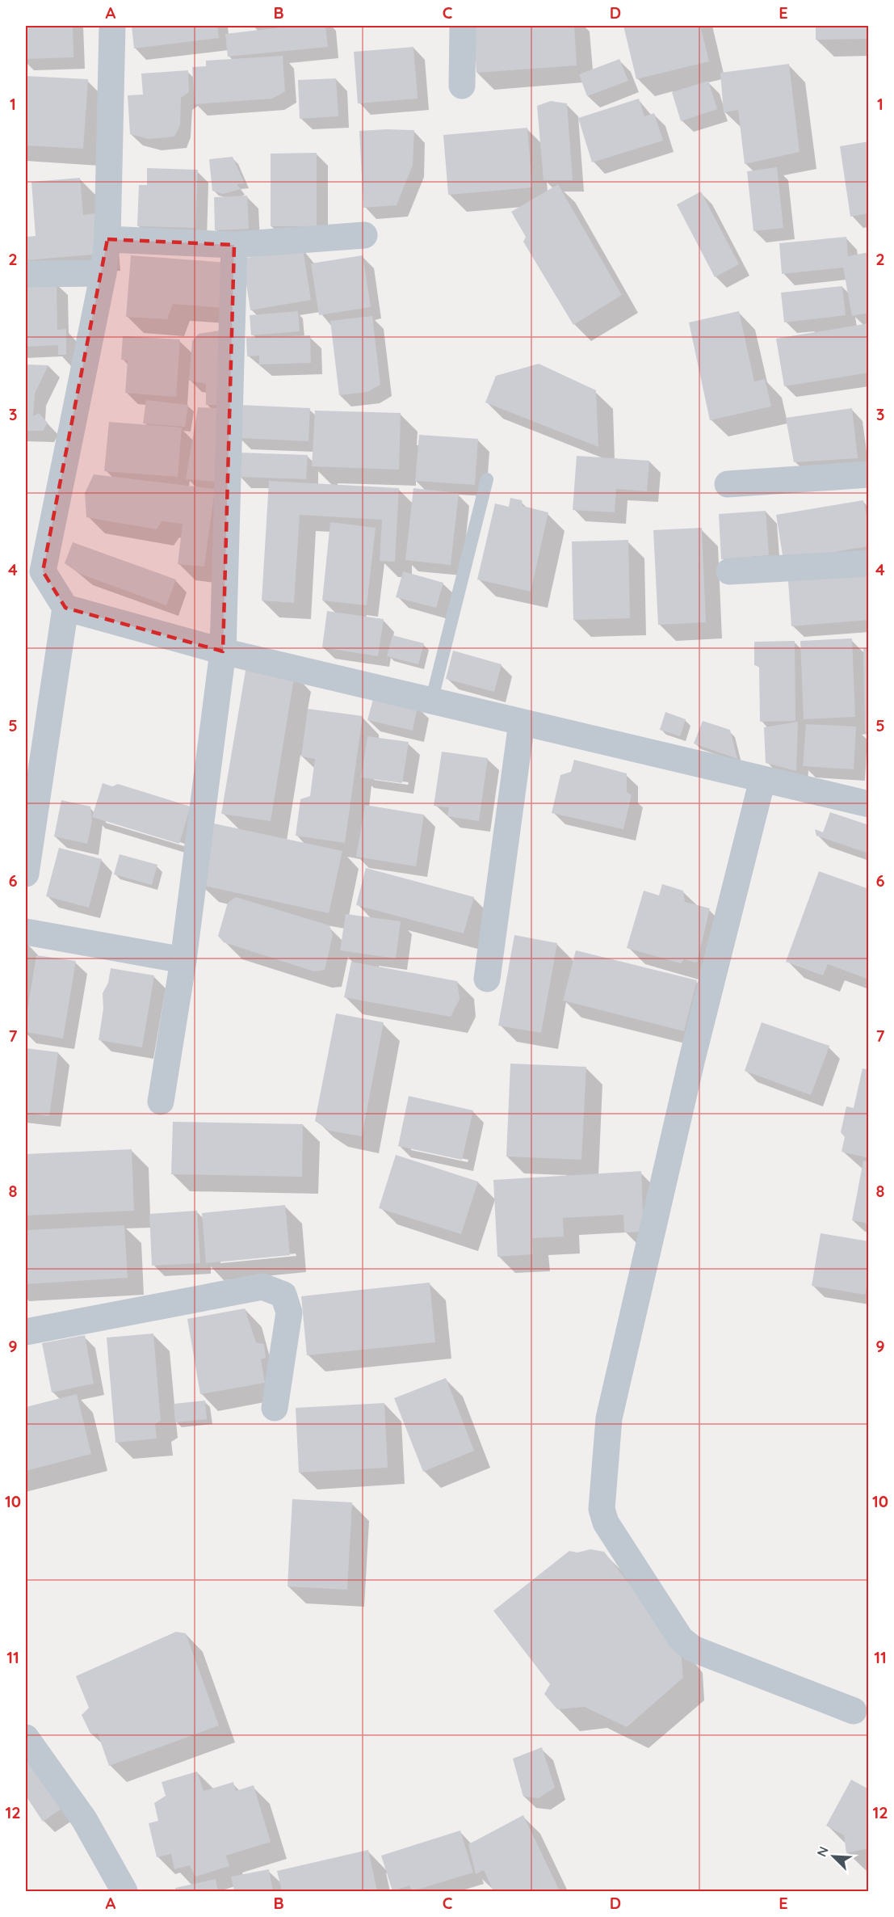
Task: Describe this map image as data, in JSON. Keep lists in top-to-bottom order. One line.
{"north":"top left","grid":{"columns":["A","B","C","D","E"],"rows":["1","2","3","4","5","6","7","8","9","10","11","12"]}}
